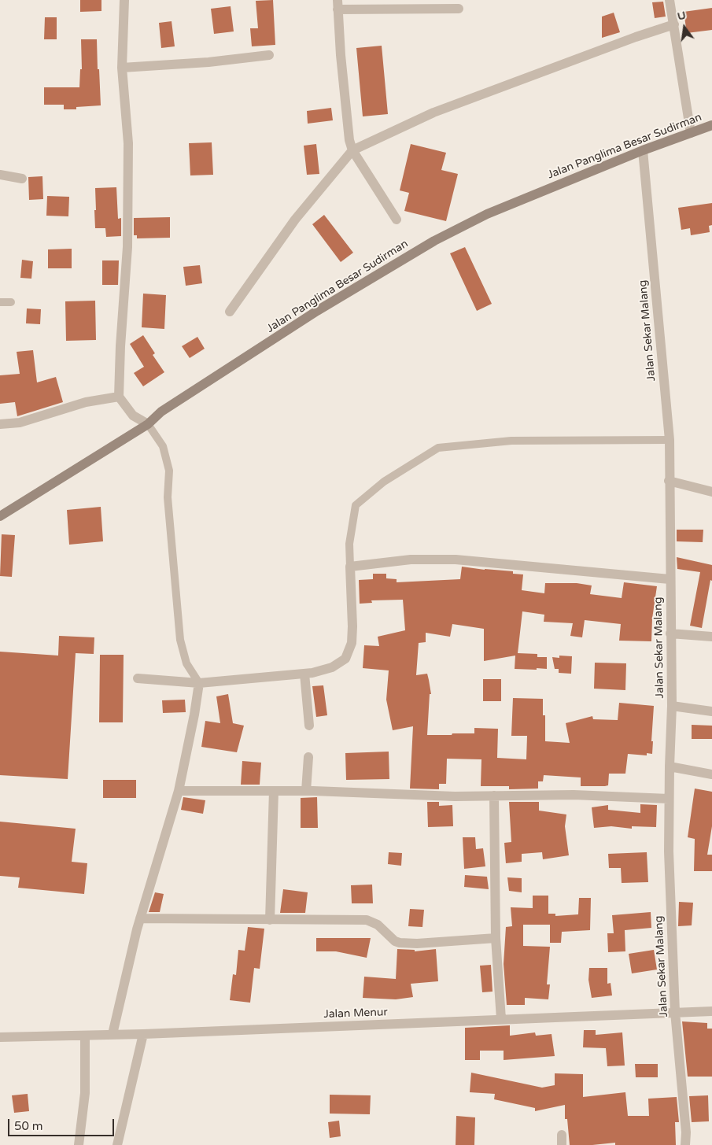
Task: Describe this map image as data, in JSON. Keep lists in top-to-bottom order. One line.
{"streets":{"main road":["Jalan Panglima Besar Sudirman"],"street":["Jalan Sekar Malang","Jalan Menur"]},"crossings":[["Jalan Panglima Besar Sudirman","Jalan Sekar Malang"],["Jalan Sekar Malang","Jalan Menur"]],"scale_bar":"50 m","north":"top"}
